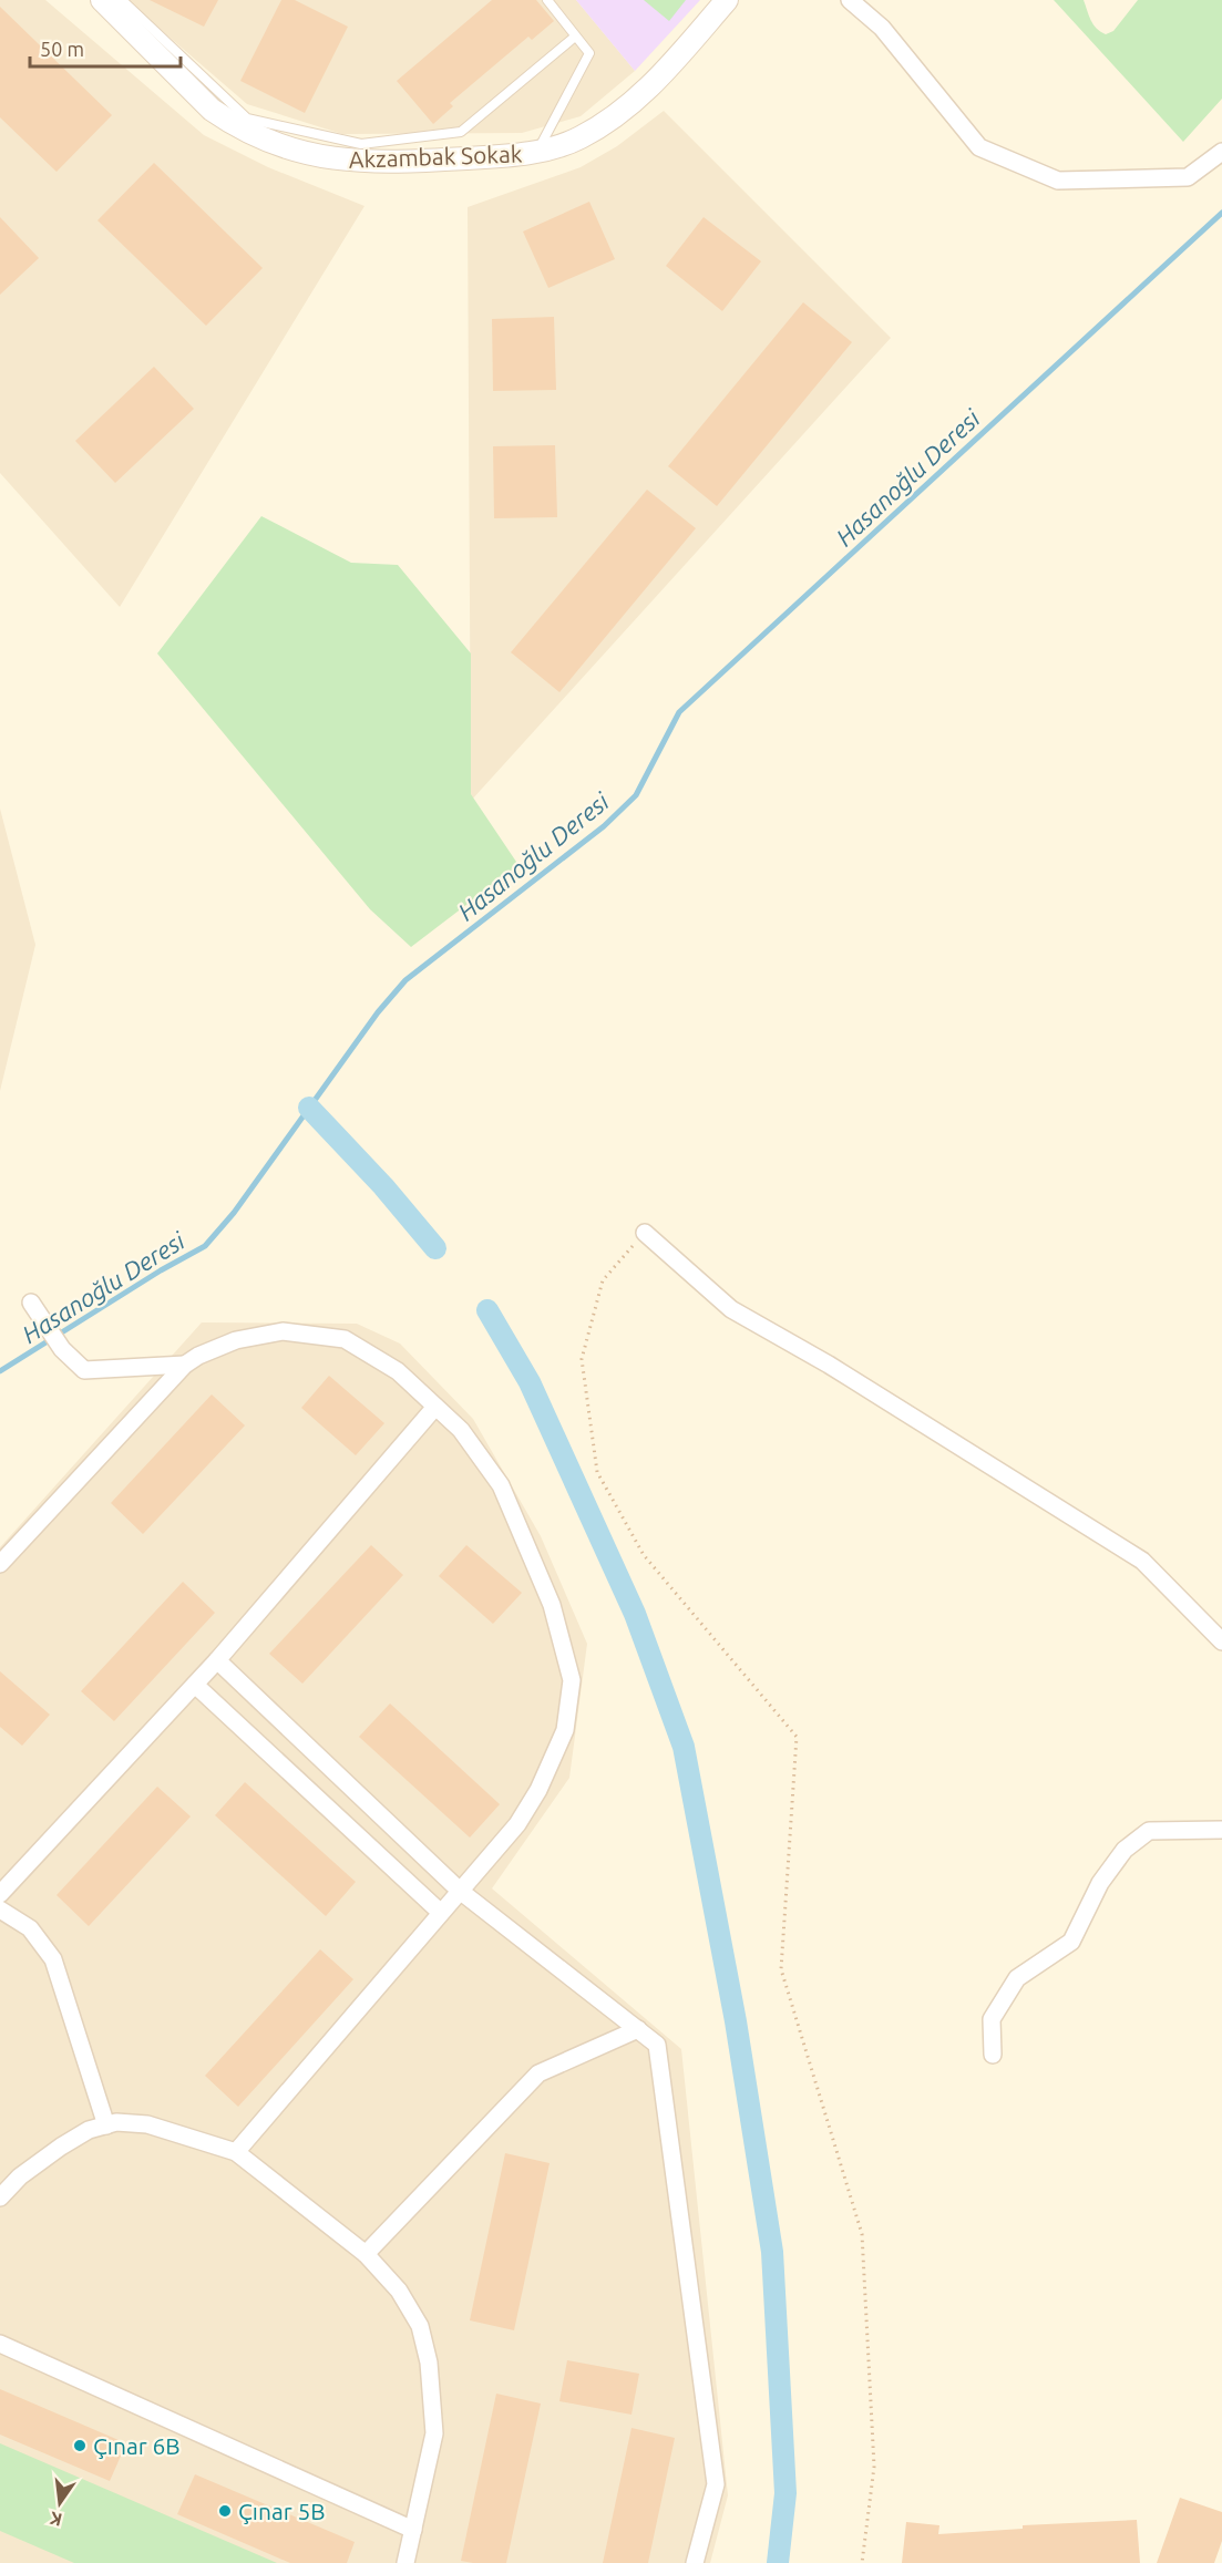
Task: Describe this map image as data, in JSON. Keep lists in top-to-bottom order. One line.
{"streets":{"street":["Akzambak Sokak"]},"water":["Hasanoğlu Deresi"],"places":["Çınar 6B","Çınar 5B"],"scale_bar":"50 m","north":"bottom"}
